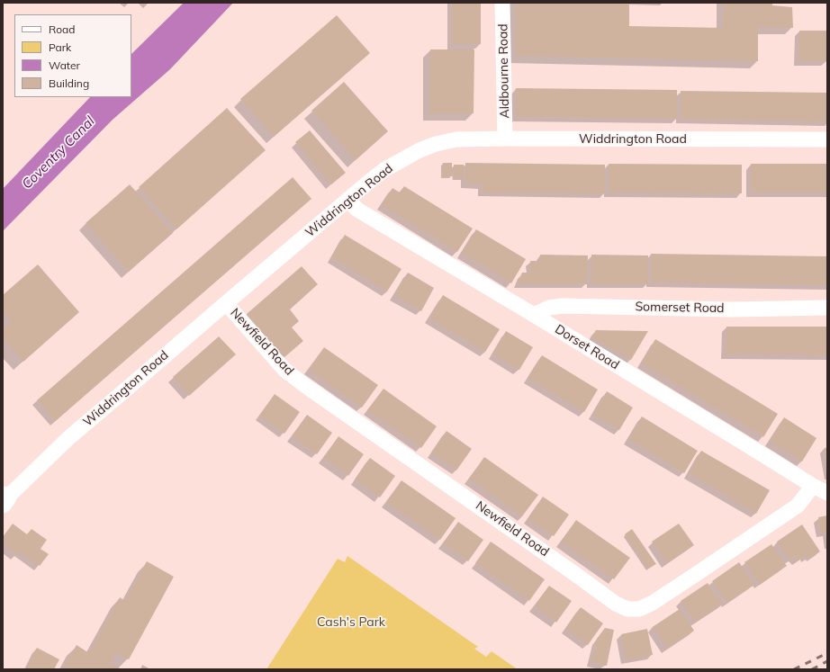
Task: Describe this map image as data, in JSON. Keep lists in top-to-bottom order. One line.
{"streets":{"street":["Aldbourne Road","Widdrington Road","Somerset Road","Newfield Road","Dorset Road"]},"crossings":[["Aldbourne Road","Widdrington Road"],["Widdrington Road","Newfield Road"],["Widdrington Road","Dorset Road"],["Somerset Road","Dorset Road"],["Newfield Road","Dorset Road"]],"water":["Coventry Canal"],"parks":["Cash's Park"],"legend":["Road","Park","Water","Building"]}
